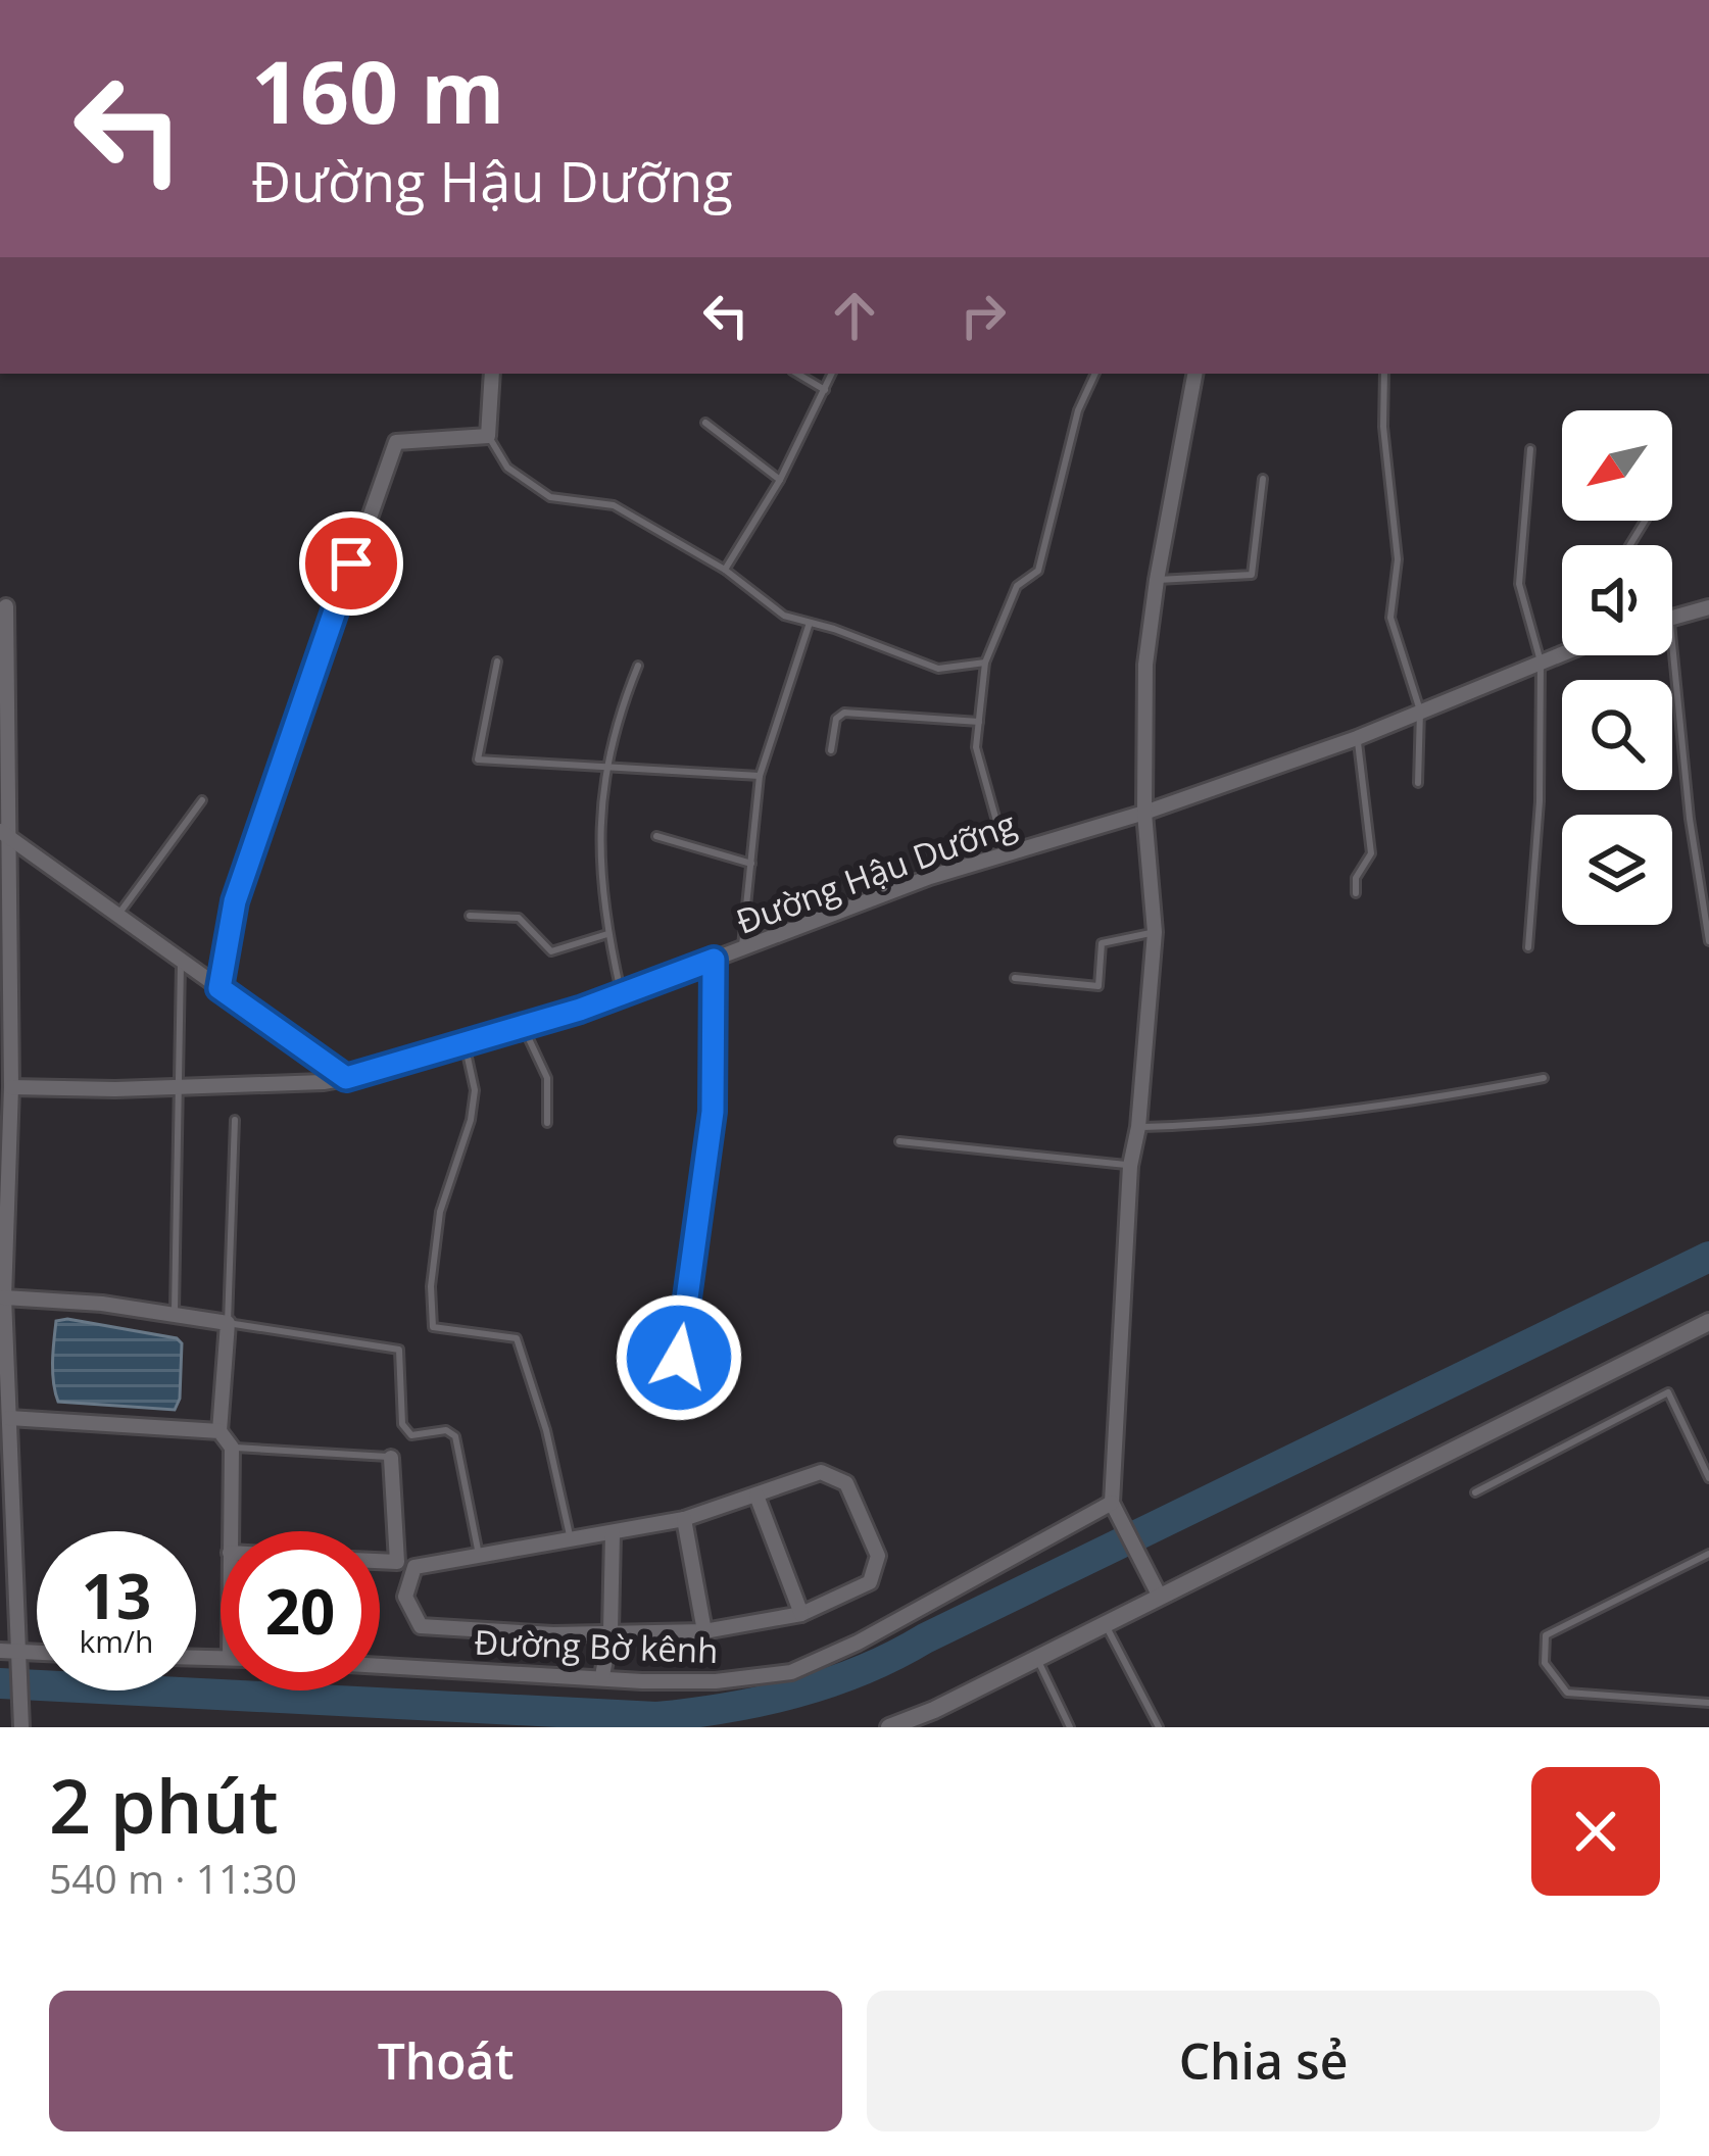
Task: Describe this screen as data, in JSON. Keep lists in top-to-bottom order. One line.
{"streets":{"street":["Đường Hậu Dưỡng","Đường Bờ kênh"]},"north":"bottom left","page":{"turn":["160 m","Đường Hậu Dưỡng"],"speed":"13 km/h","limit":"20","heading":["2 phút","540 m · 11:30"],"buttons":["Thoát","Chia sẻ"]}}
